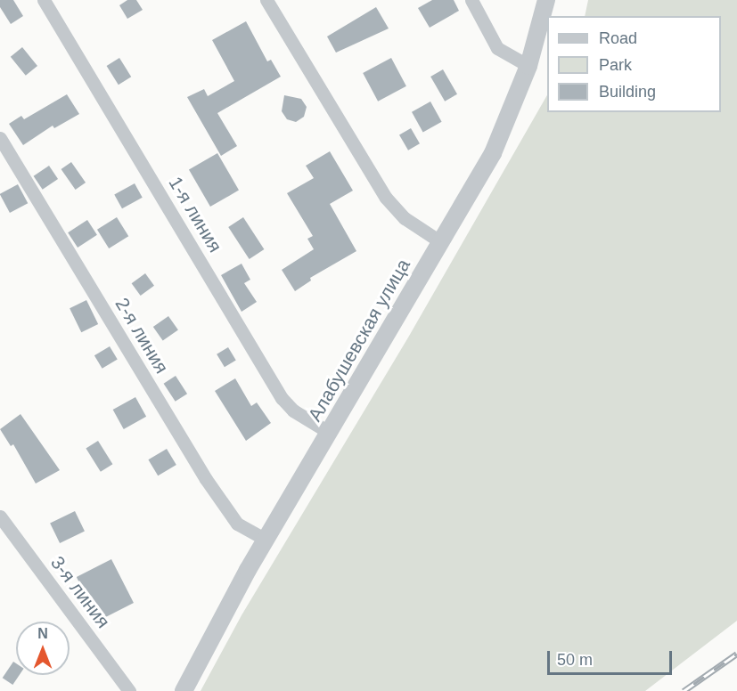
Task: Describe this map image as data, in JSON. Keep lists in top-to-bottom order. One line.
{"streets":{"street":["1-я линия","2-я линия","Алабушевская улица","3-я линия"]},"crossings":[["1-я линия","Алабушевская улица"],["2-я линия","Алабушевская улица"]],"legend":["Road","Park","Building"],"scale_bar":"50 m","north":"top"}
